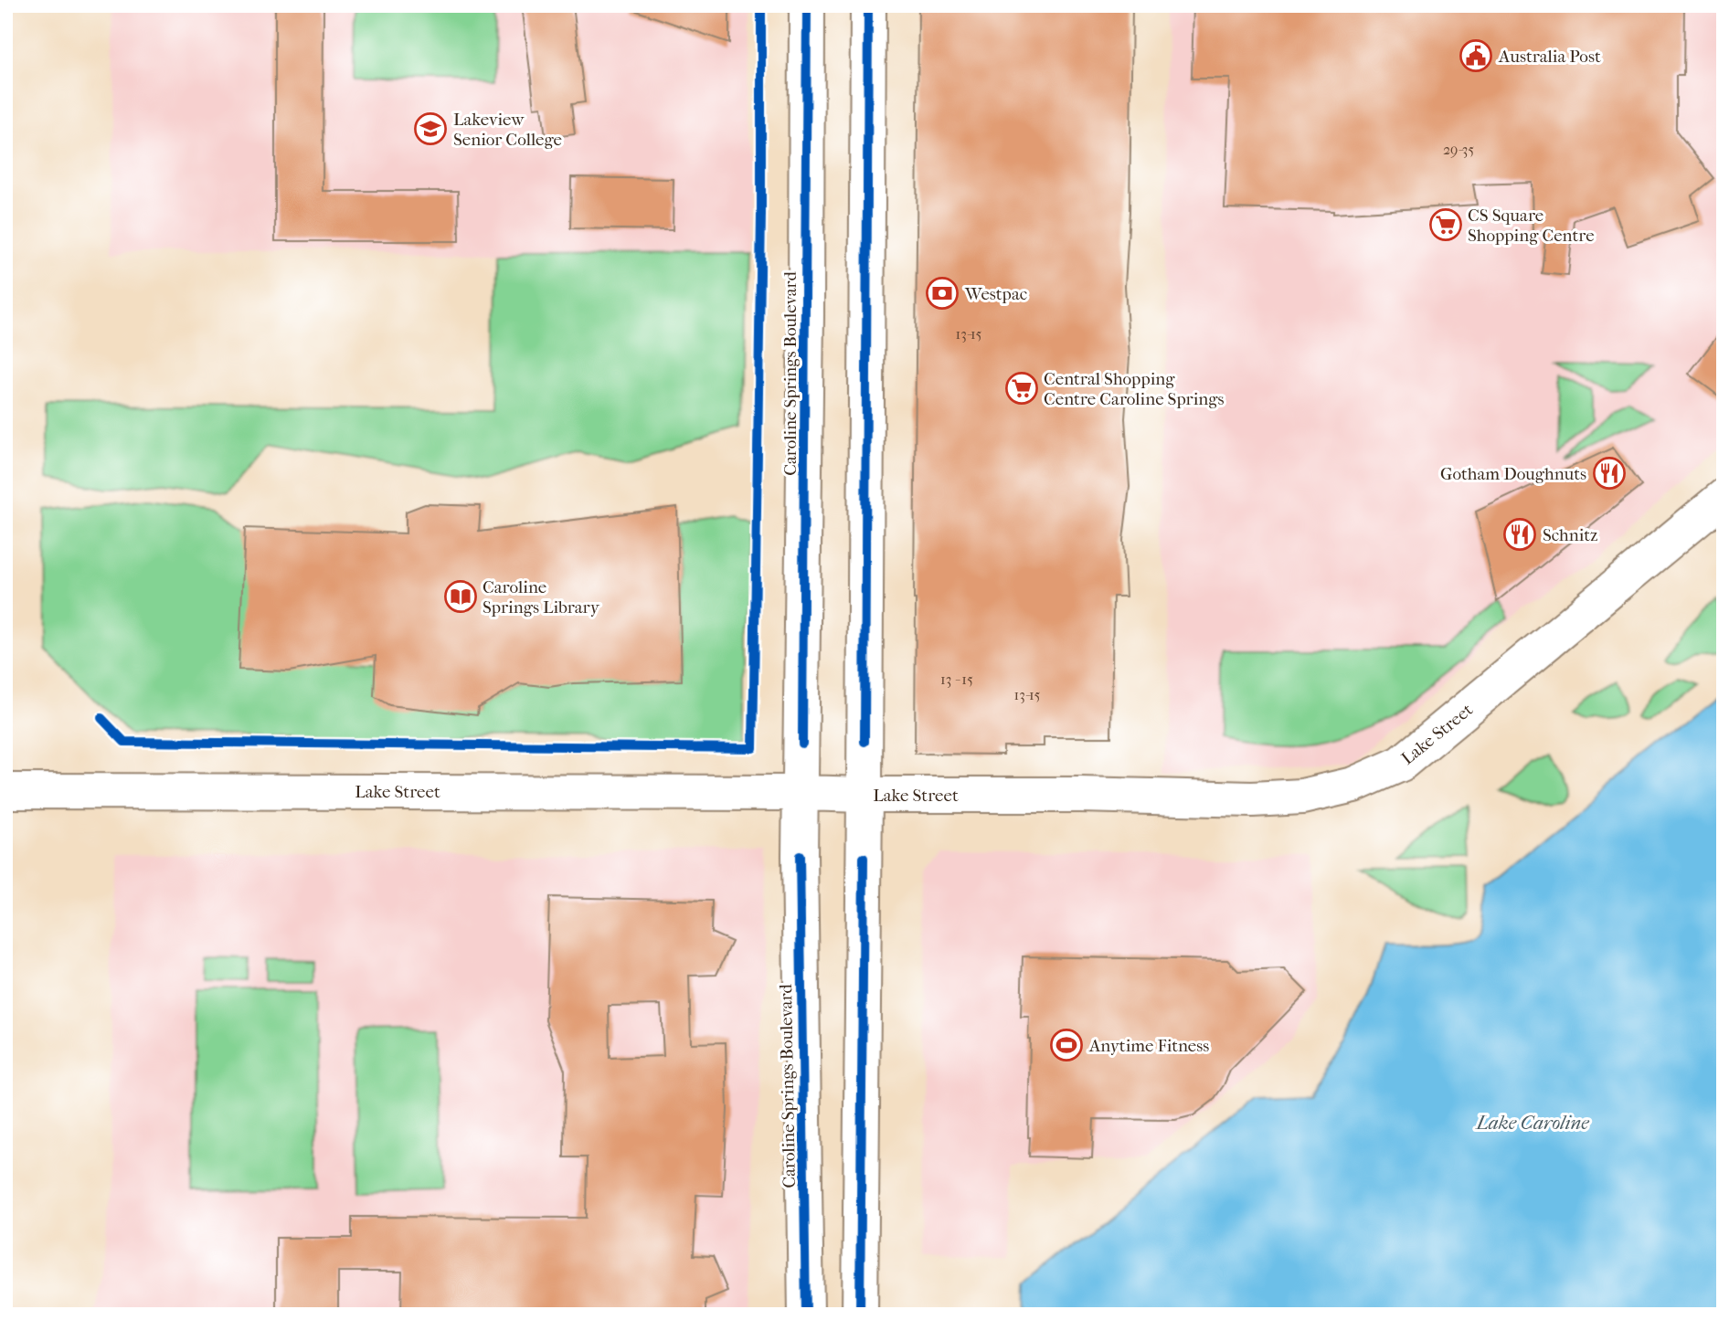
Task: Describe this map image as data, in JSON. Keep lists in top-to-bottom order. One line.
{"streets":{"main road":["Caroline Springs Boulevard","Lake Street"]},"crossings":[["Caroline Springs Boulevard","Lake Street"]],"water":["Lake Caroline"],"places":{"public building":["Australia Post"],"school or university":["Lakeview Senior College"],"supermarket":["CS Square Shopping Centre","Central Shopping Centre Caroline Springs"],"bank":["Westpac"],"restaurant":["Gotham Doughnuts","Schnitz"],"library":["Caroline Springs Library"],"sports":["Anytime Fitness"]},"house_numbers":["29-35","13-15","13 - 15","13-15"]}
